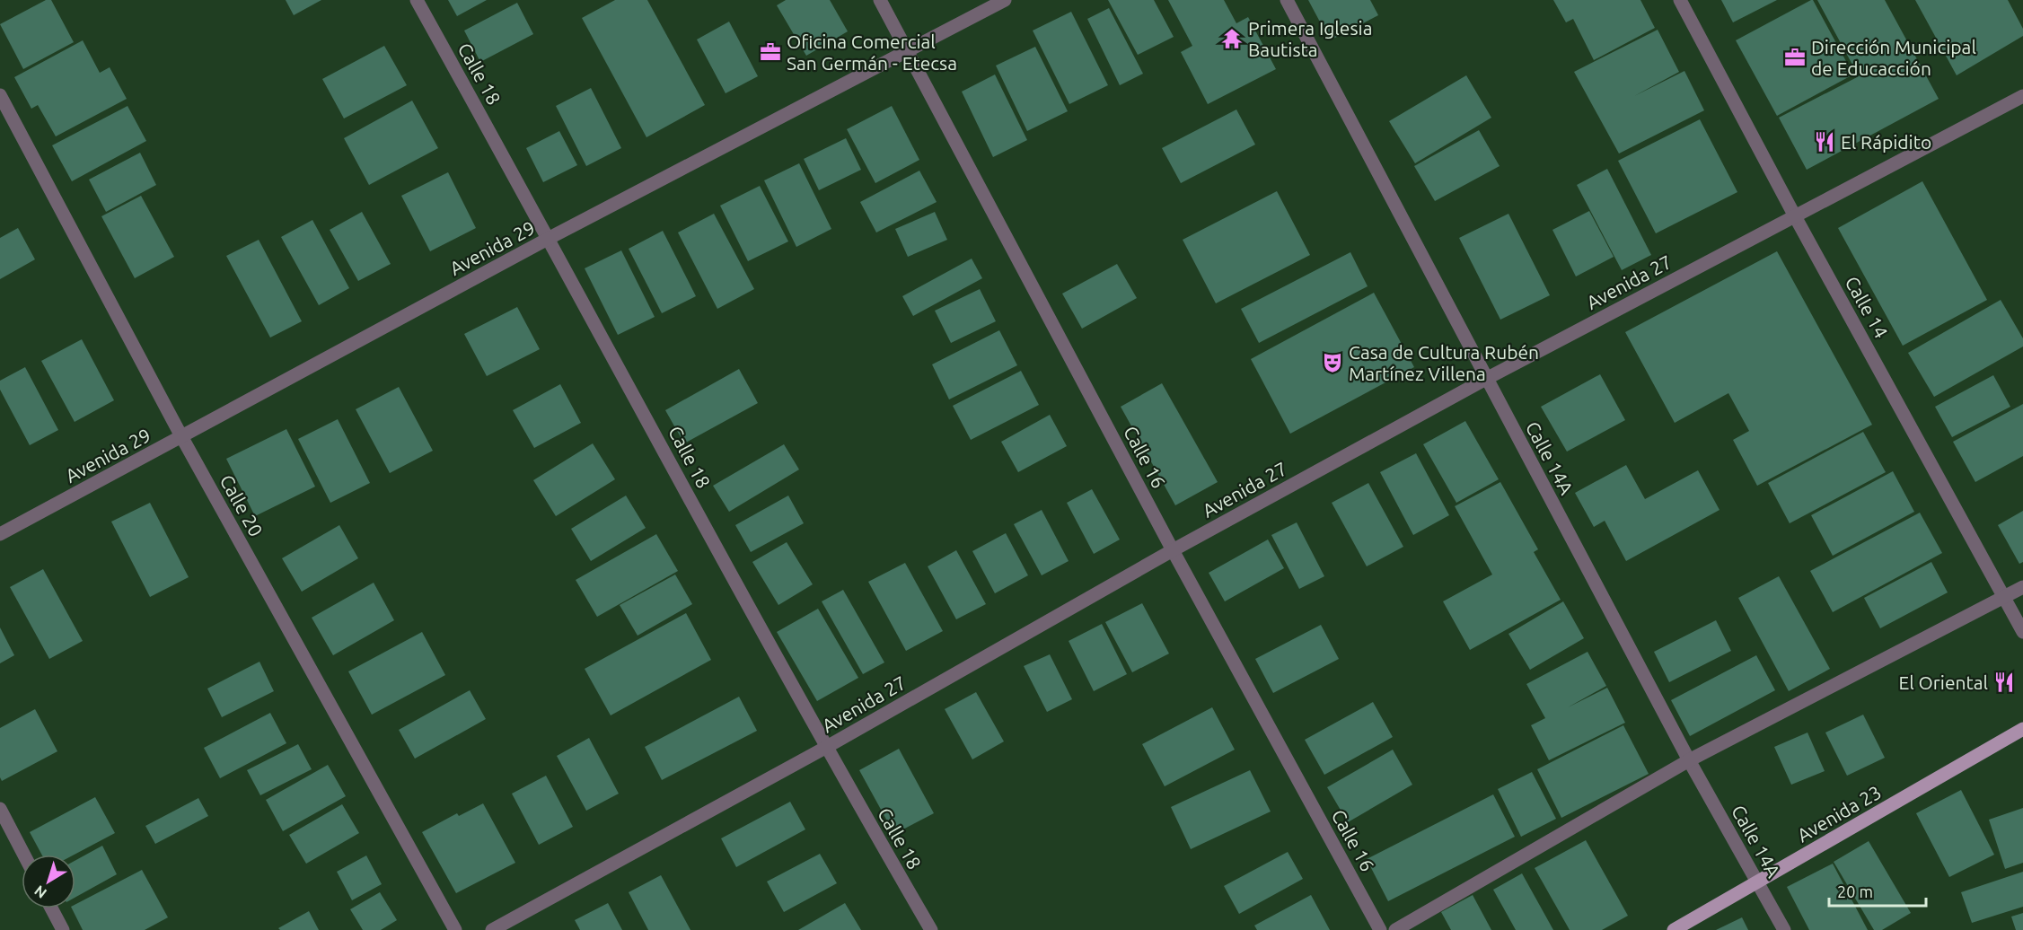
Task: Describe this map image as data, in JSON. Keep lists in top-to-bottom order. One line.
{"streets":{"main road":["Avenida 23"],"street":["Calle 18","Avenida 29","Avenida 27","Calle 14","Calle 16","Calle 14A","Calle 20"]},"crossings":[["Calle 18","Avenida 29"],["Calle 18","Avenida 27"],["Avenida 29","Calle 16"],["Avenida 29","Calle 20"],["Avenida 27","Calle 14"],["Avenida 27","Calle 16"],["Avenida 27","Calle 14A"],["Calle 14A","Avenida 23"]],"places":{"temple":["Primera Iglesia Bautista"],"office":["Oficina Comercial San Germán - Etecsa","Dirección Municipal de Educacción"],"restaurant":["El Rápidito","El Oriental"],"theatre":["Casa de Cultura Rubén Martínez Villena"]},"scale_bar":"20 m","north":"bottom left"}
